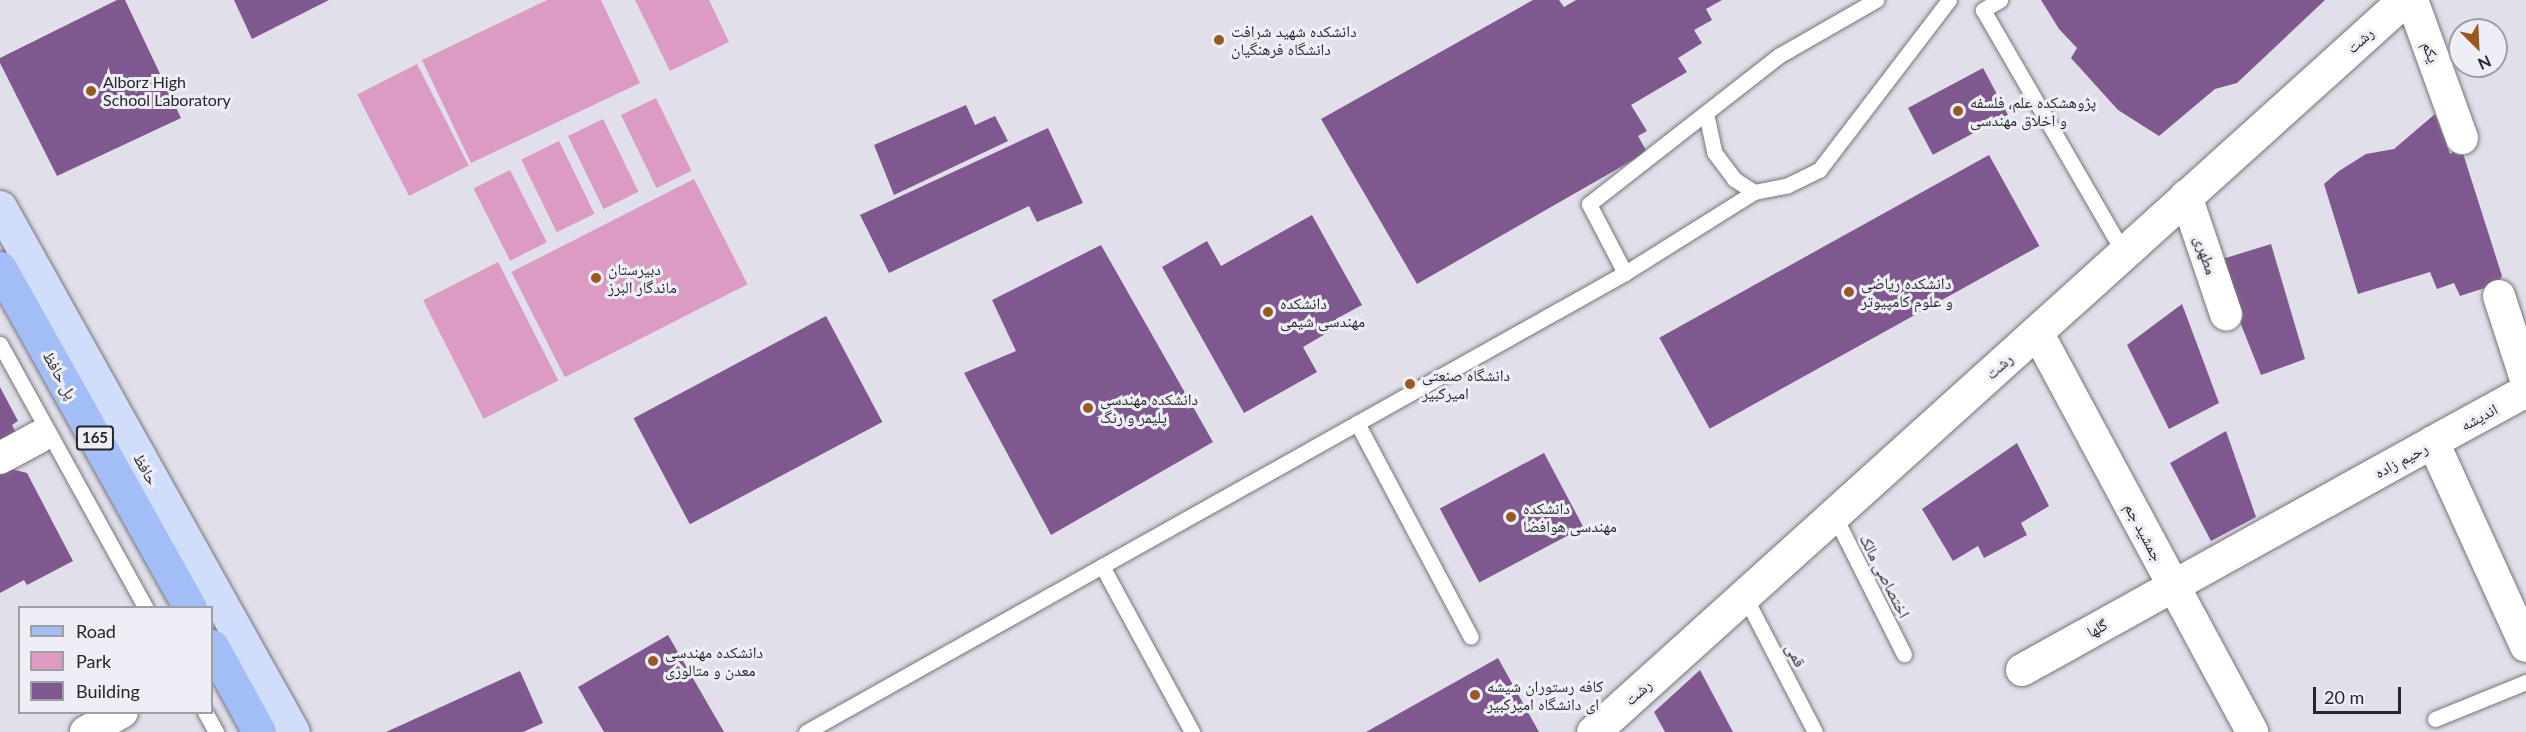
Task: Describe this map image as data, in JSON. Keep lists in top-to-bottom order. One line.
{"streets":{"main road":["پل حافظ","165","حافظ"],"street":["رشت","یکم","مطهری","اندیشه","رحیم زاده","جمشید جم","گلها"],"lane":["اختصاصی مالک","قمی"]},"crossings":[["رشت","مطهری"],["رشت","جمشید جم"],["رشت","اختصاصی مالک"],["رشت","قمی"],["اندیشه","رحیم زاده"],["رحیم زاده","جمشید جم"],["رحیم زاده","گلها"],["جمشید جم","گلها"]],"places":["دانشکده شهید شرافت دانشگاه فرهنگیان","Alborz High School Laboratory","پژوهشکده علم، فلسفه و اخلاق مهندسی","دبیرستان ماندگار البرز","دانشکده ریاضی و علوم کامپیوتر","دانشکده مهندسی شیمی","دانشگاه صنعتی امیرکبیر","دانشکده مهندسی پلیمر و رنگ","دانشکده مهندسی هوافضا","دانشکده مهندسی معدن و متالوژی","کافه رستوران شیشه ای دانشگاه امیرکبیر"],"legend":["Road","Park","Building"],"scale_bar":"20 m","north":"bottom right"}
